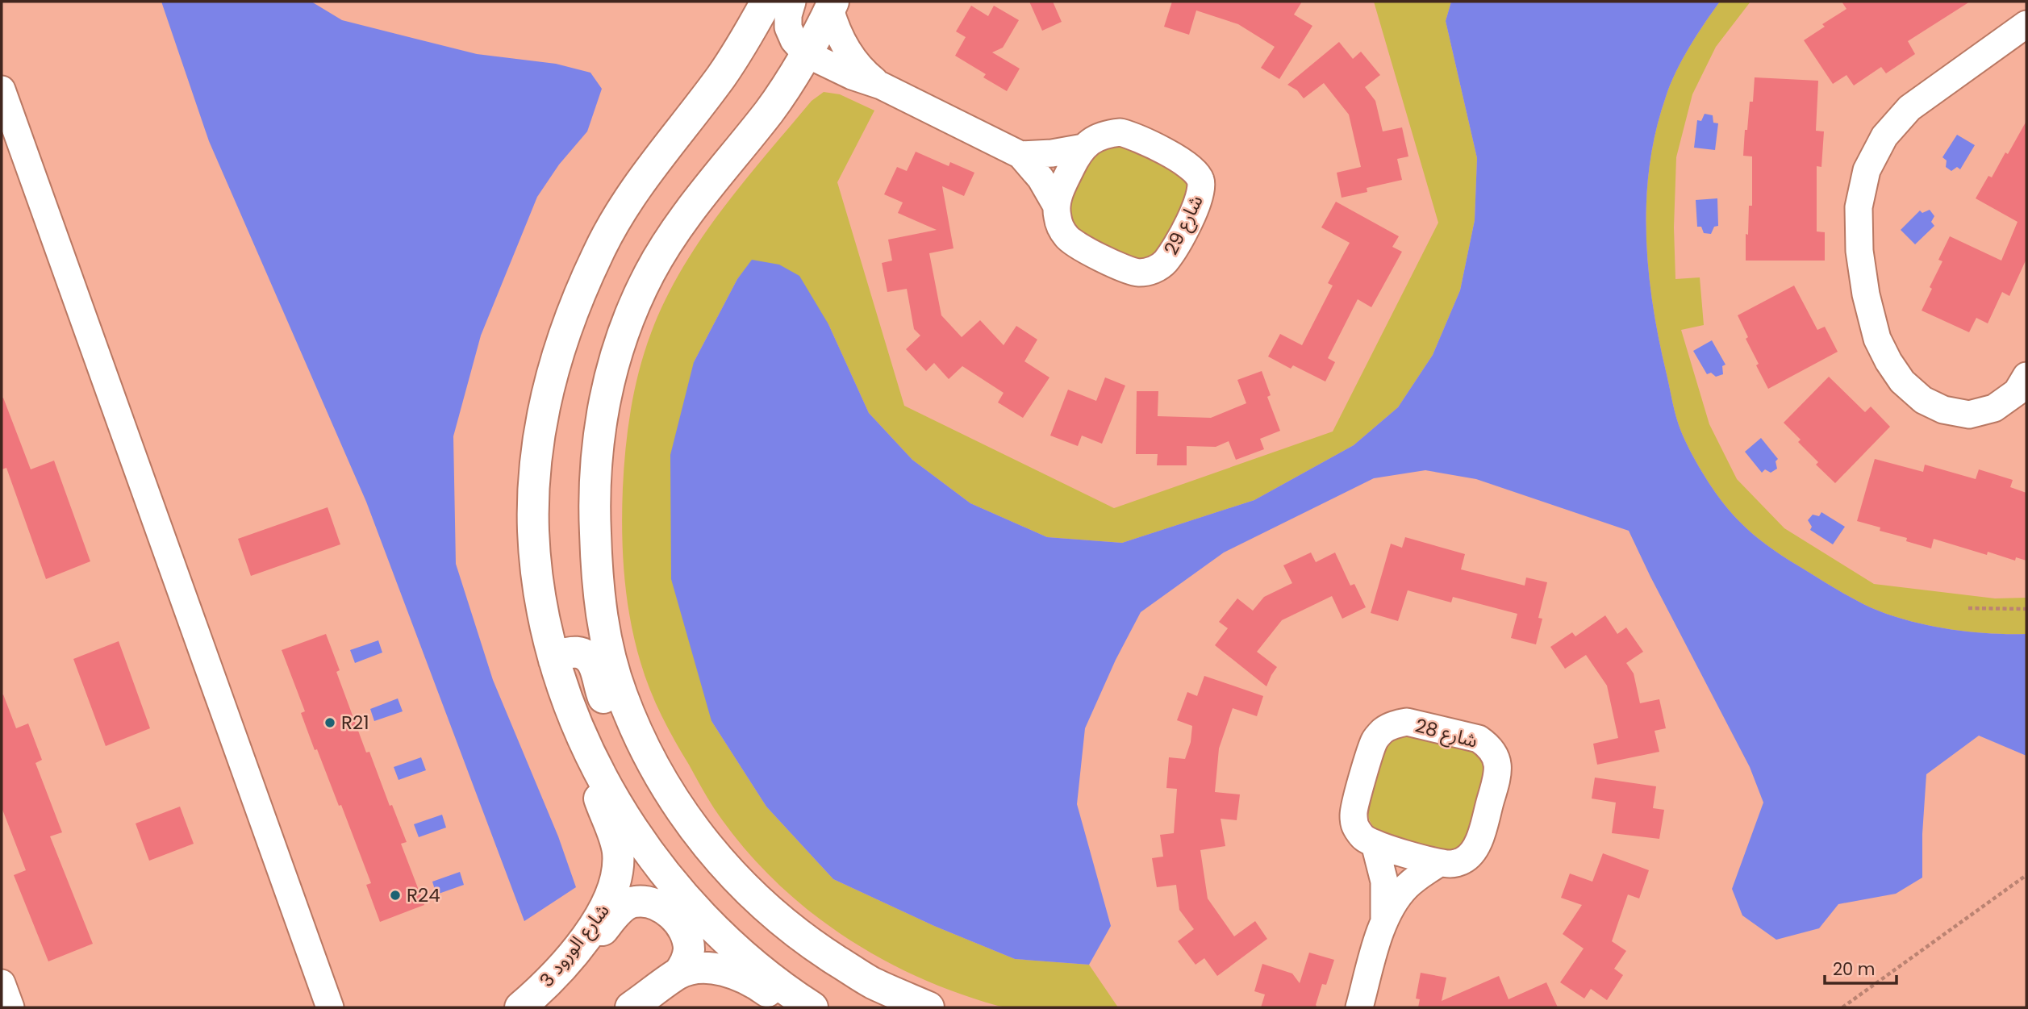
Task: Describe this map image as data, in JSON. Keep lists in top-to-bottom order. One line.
{"streets":{"street":["شارع 29","شارع 28","شارع الورود 3"]},"places":["R21","R24"],"scale_bar":"20 m"}
